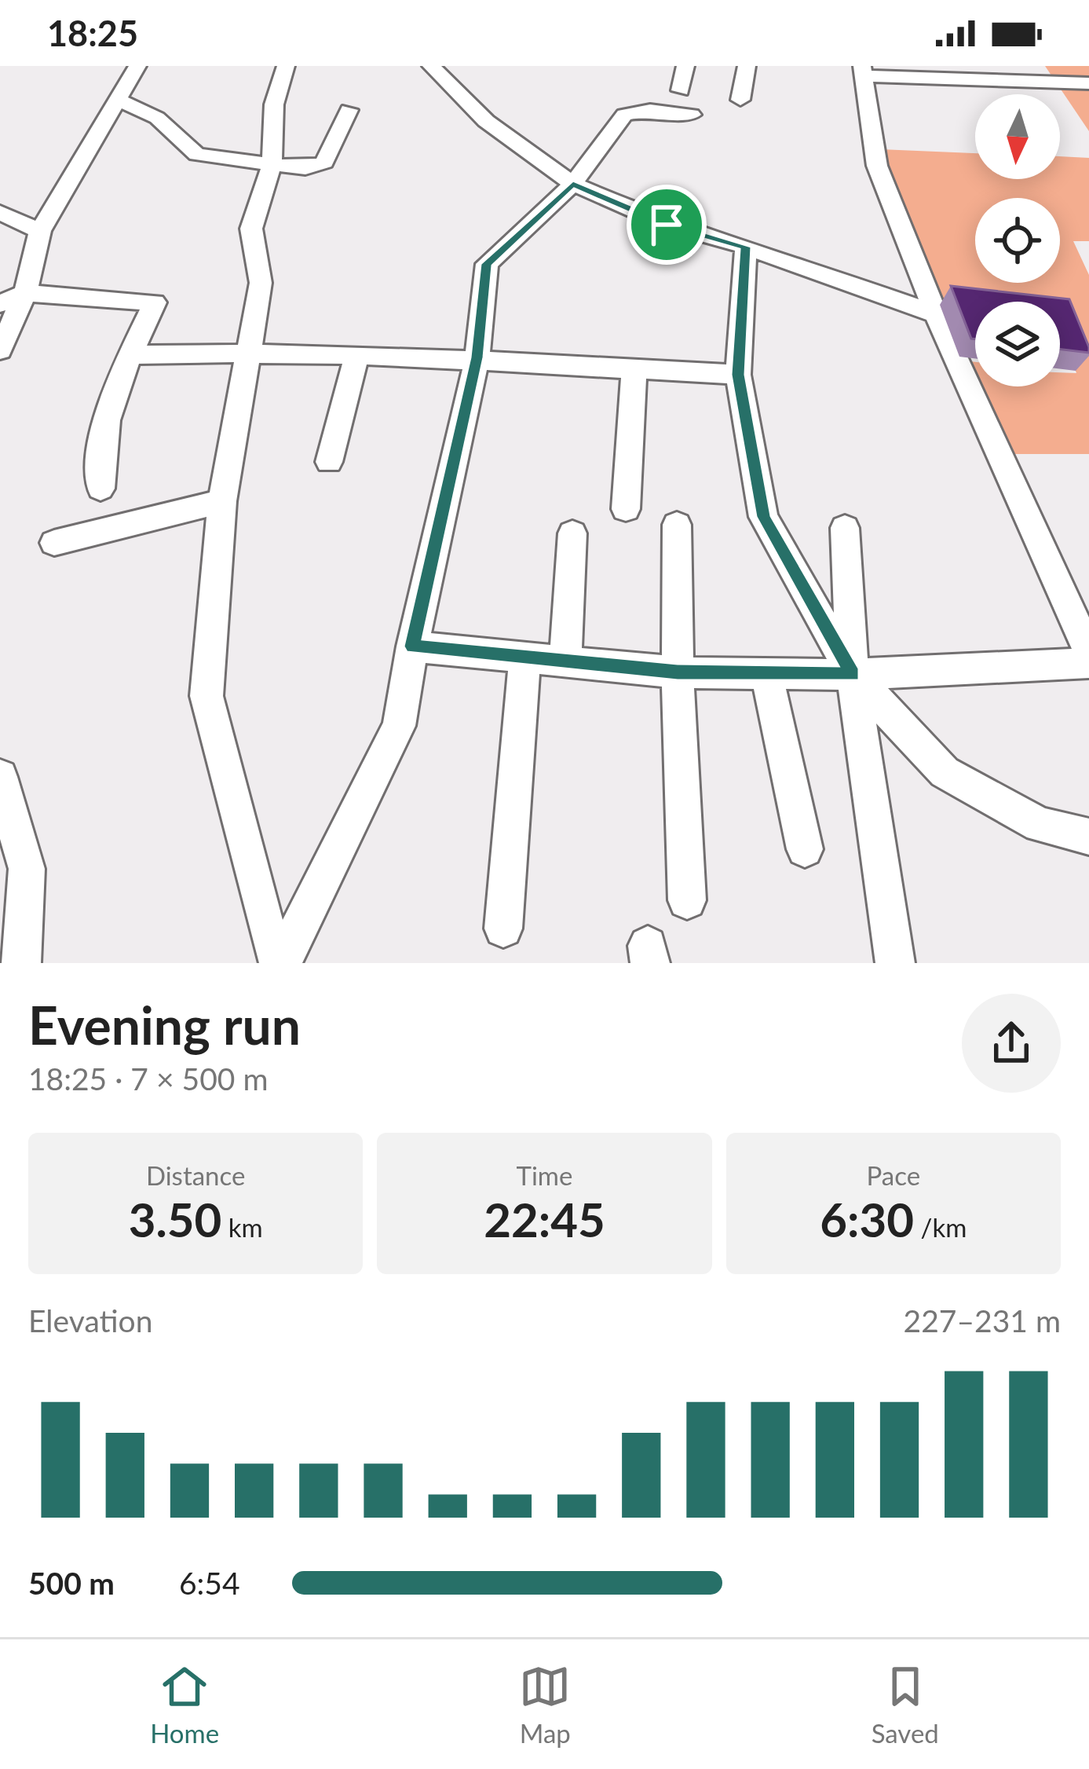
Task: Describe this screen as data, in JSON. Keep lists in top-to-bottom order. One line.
{"north":"bottom","page":{"status":"18:25","heading":["Evening run","18:25 · 7 × 500 m"],"stats":[["Distance","3.50 km"],["Time","22:45"],["Pace","6:30 /km"]],"chart":["Elevation","227–231 m"],"list":[{"name":"500 m","note":"6:54"}],"tabs":["Home","Map","Saved"]}}
